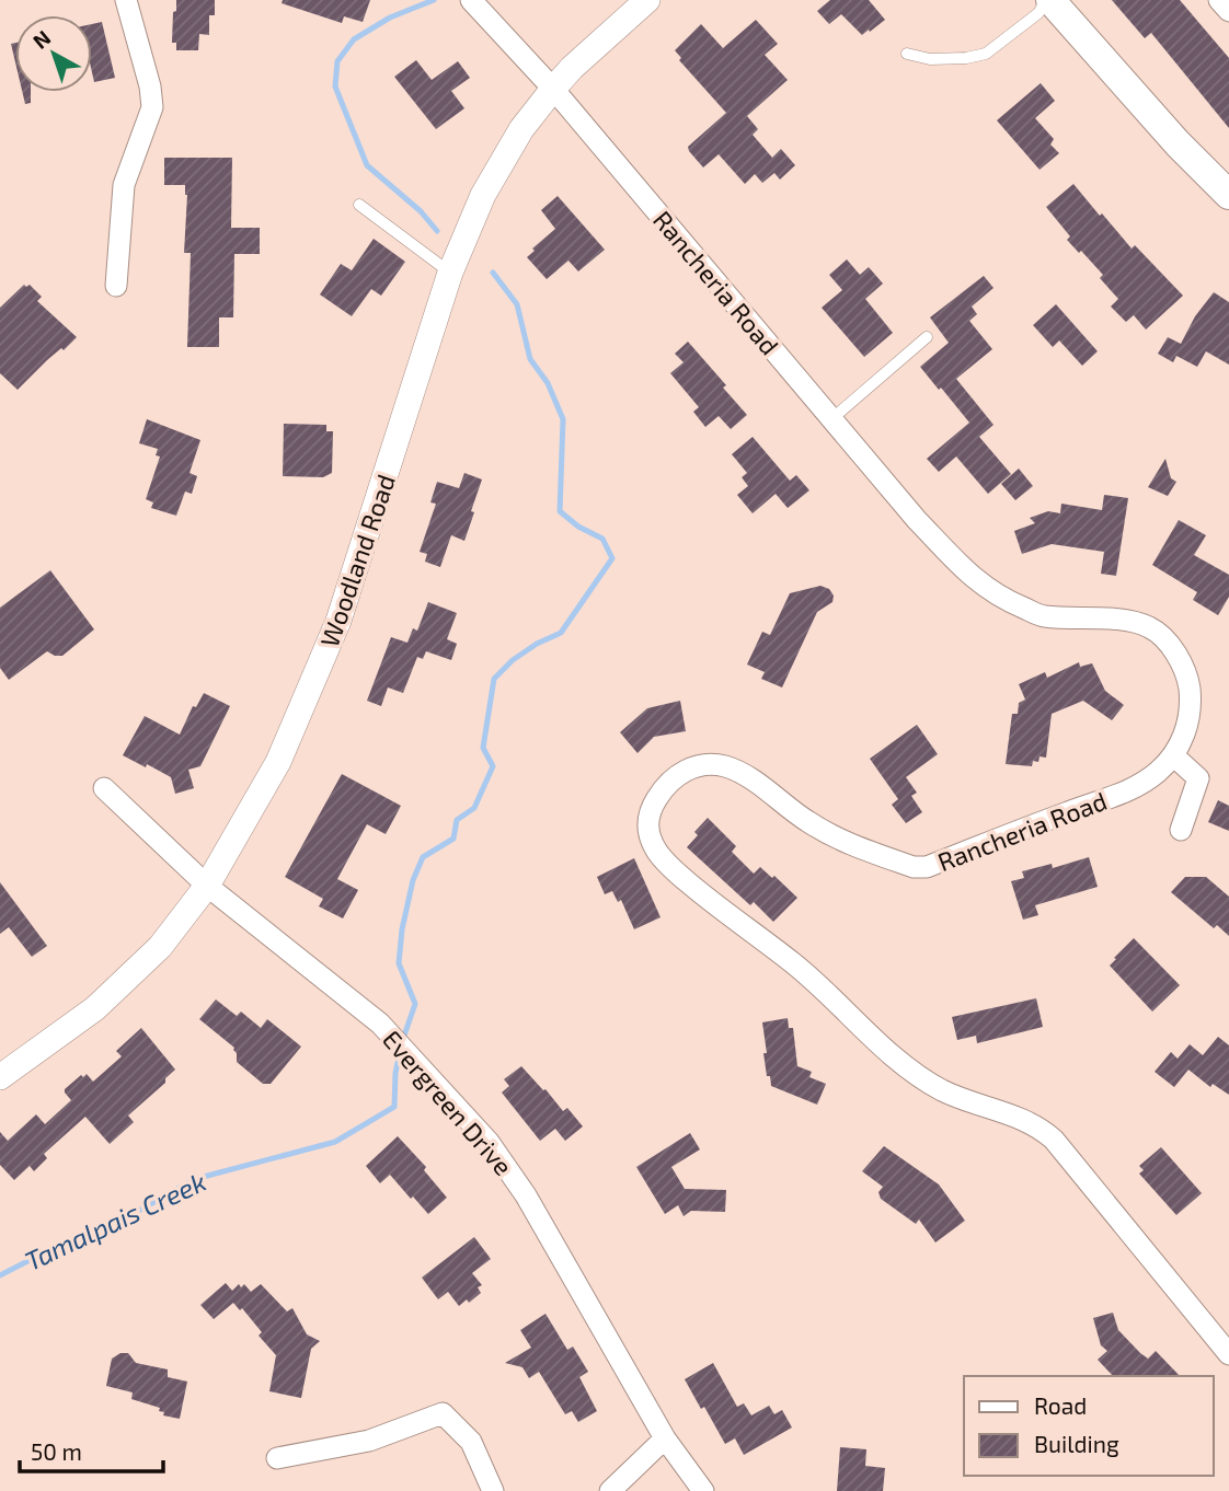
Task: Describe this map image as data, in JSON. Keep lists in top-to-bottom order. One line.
{"streets":{"street":["Rancheria Road","Woodland Road","Evergreen Drive"]},"crossings":[["Rancheria Road","Woodland Road"],["Woodland Road","Evergreen Drive"]],"water":["Tamalpais Creek"],"legend":["Road","Building"],"scale_bar":"50 m","north":"top left"}
